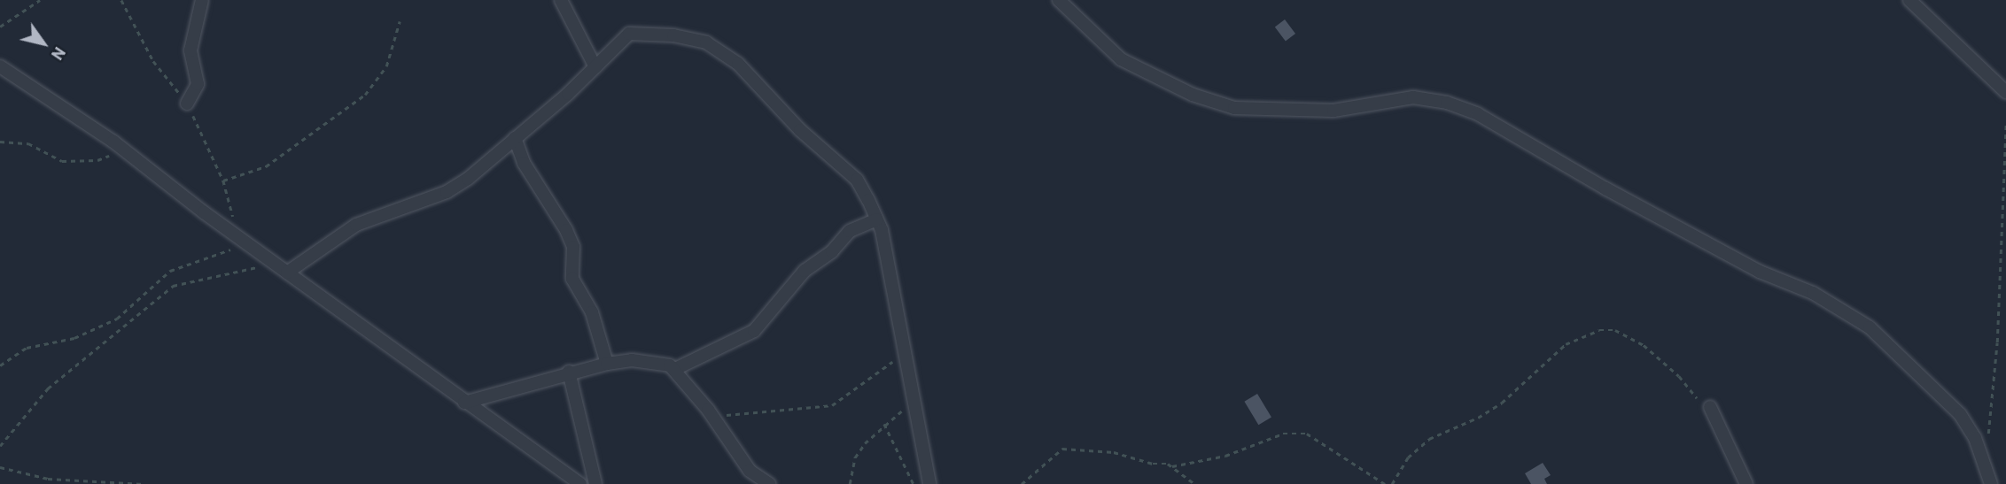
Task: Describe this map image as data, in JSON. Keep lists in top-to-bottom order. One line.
{"north":"bottom right"}
